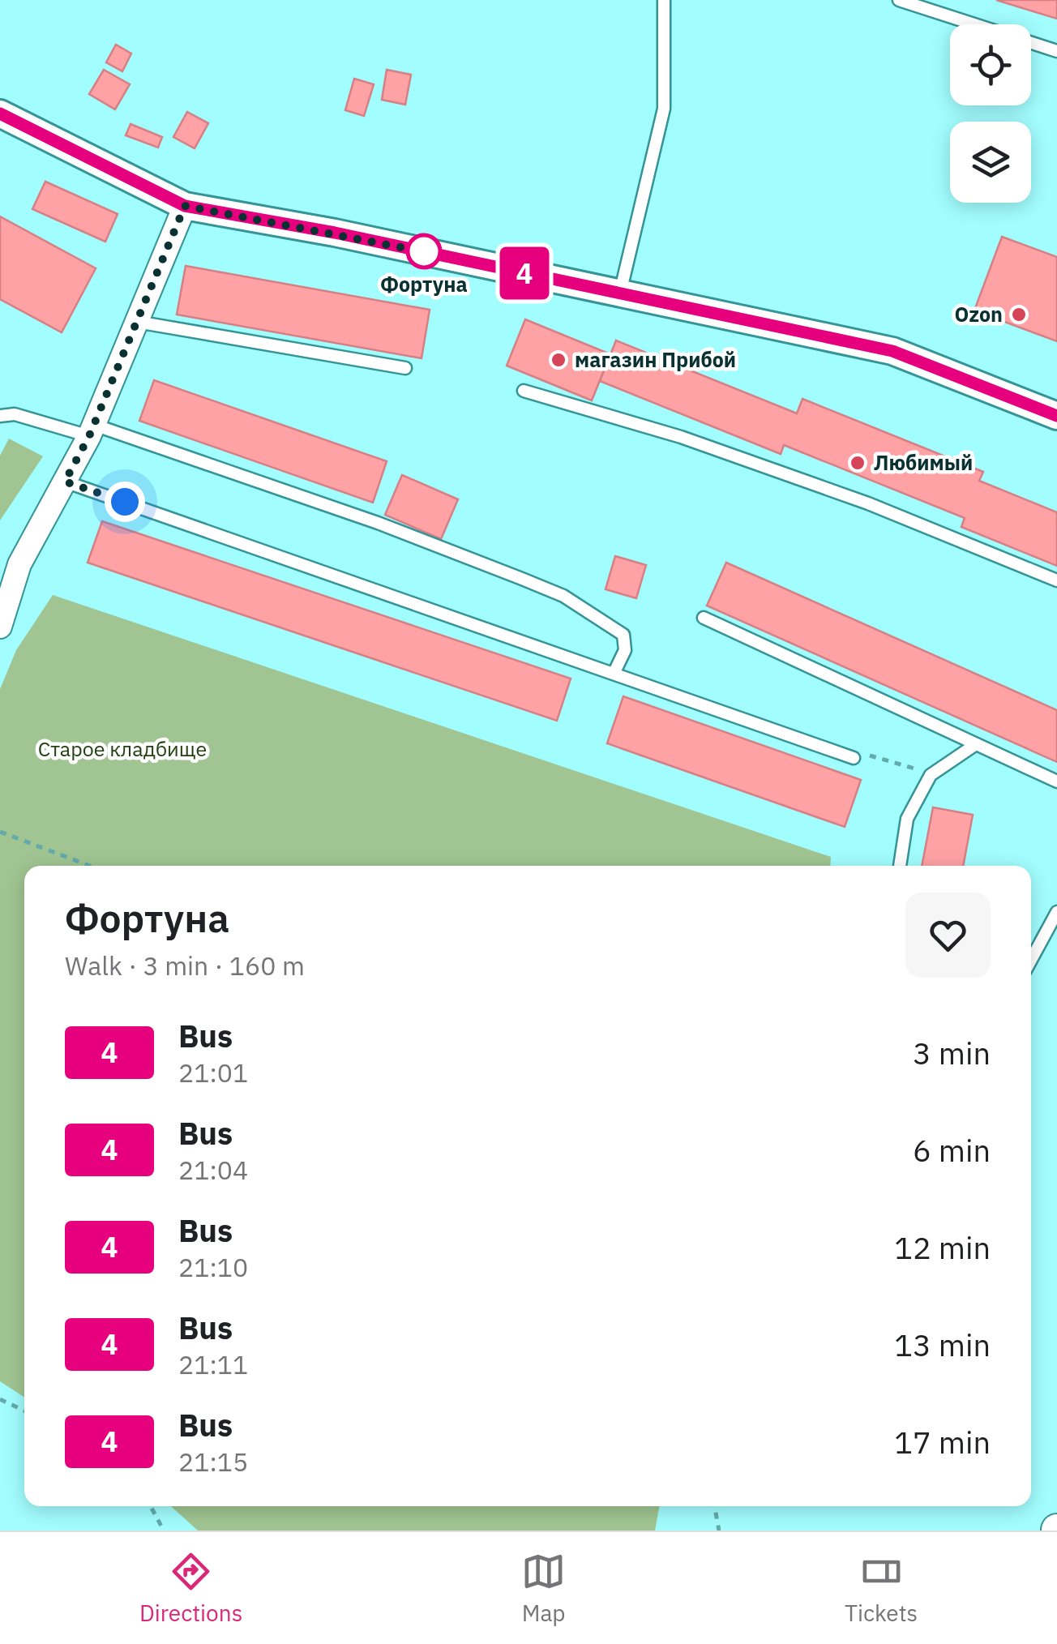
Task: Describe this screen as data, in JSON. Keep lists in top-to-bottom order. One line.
{"parks":["Старое кладбище"],"places":["Фортуна","Ozon","магазин Прибой","Любимый"],"lines":["bus line 4"],"page":{"on_map":"4","heading":["Фортуна","Walk · 3 min · 160 m"],"list":[{"mark":"4","name":"Bus","note":"21:01","value":"3 min"},{"mark":"4","name":"Bus","note":"21:04","value":"6 min"},{"mark":"4","name":"Bus","note":"21:10","value":"12 min"},{"mark":"4","name":"Bus","note":"21:11","value":"13 min"},{"mark":"4","name":"Bus","note":"21:15","value":"17 min"}],"tabs":["Directions","Map","Tickets"]}}
